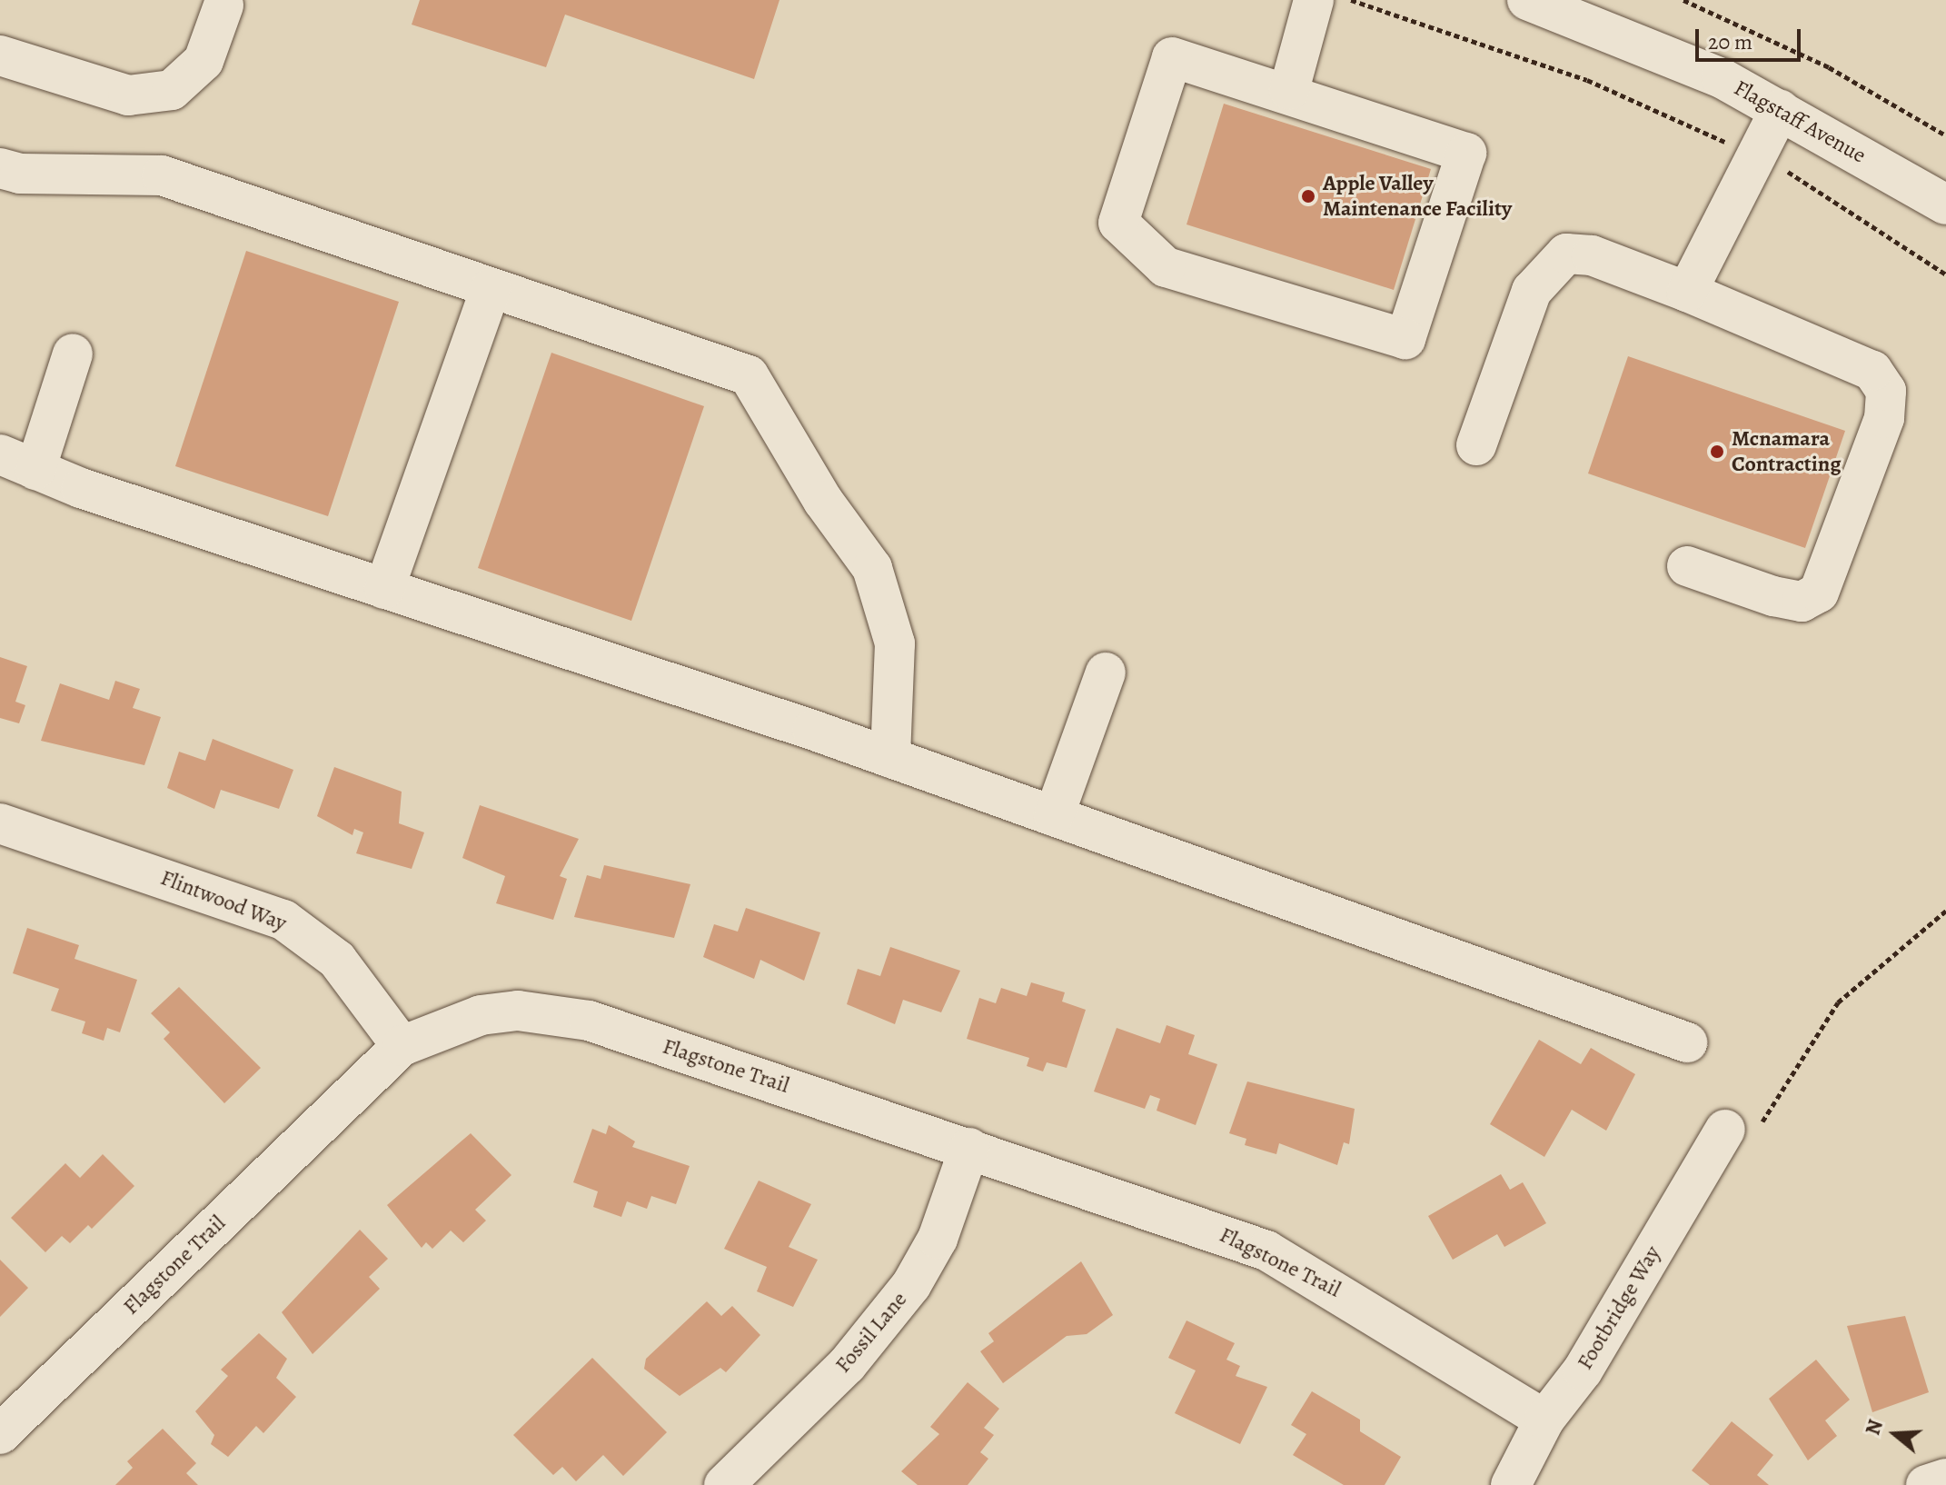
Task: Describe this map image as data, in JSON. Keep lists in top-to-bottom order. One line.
{"streets":{"street":["Flagstaff Avenue","Flintwood Way","Flagstone Trail","Footbridge Way","Fossil Lane"]},"crossings":[["Flintwood Way","Flagstone Trail"],["Flagstone Trail","Footbridge Way"],["Flagstone Trail","Fossil Lane"]],"places":["Apple Valley Maintenance Facility","Mcnamara Contracting"],"scale_bar":"20 m","north":"left"}
